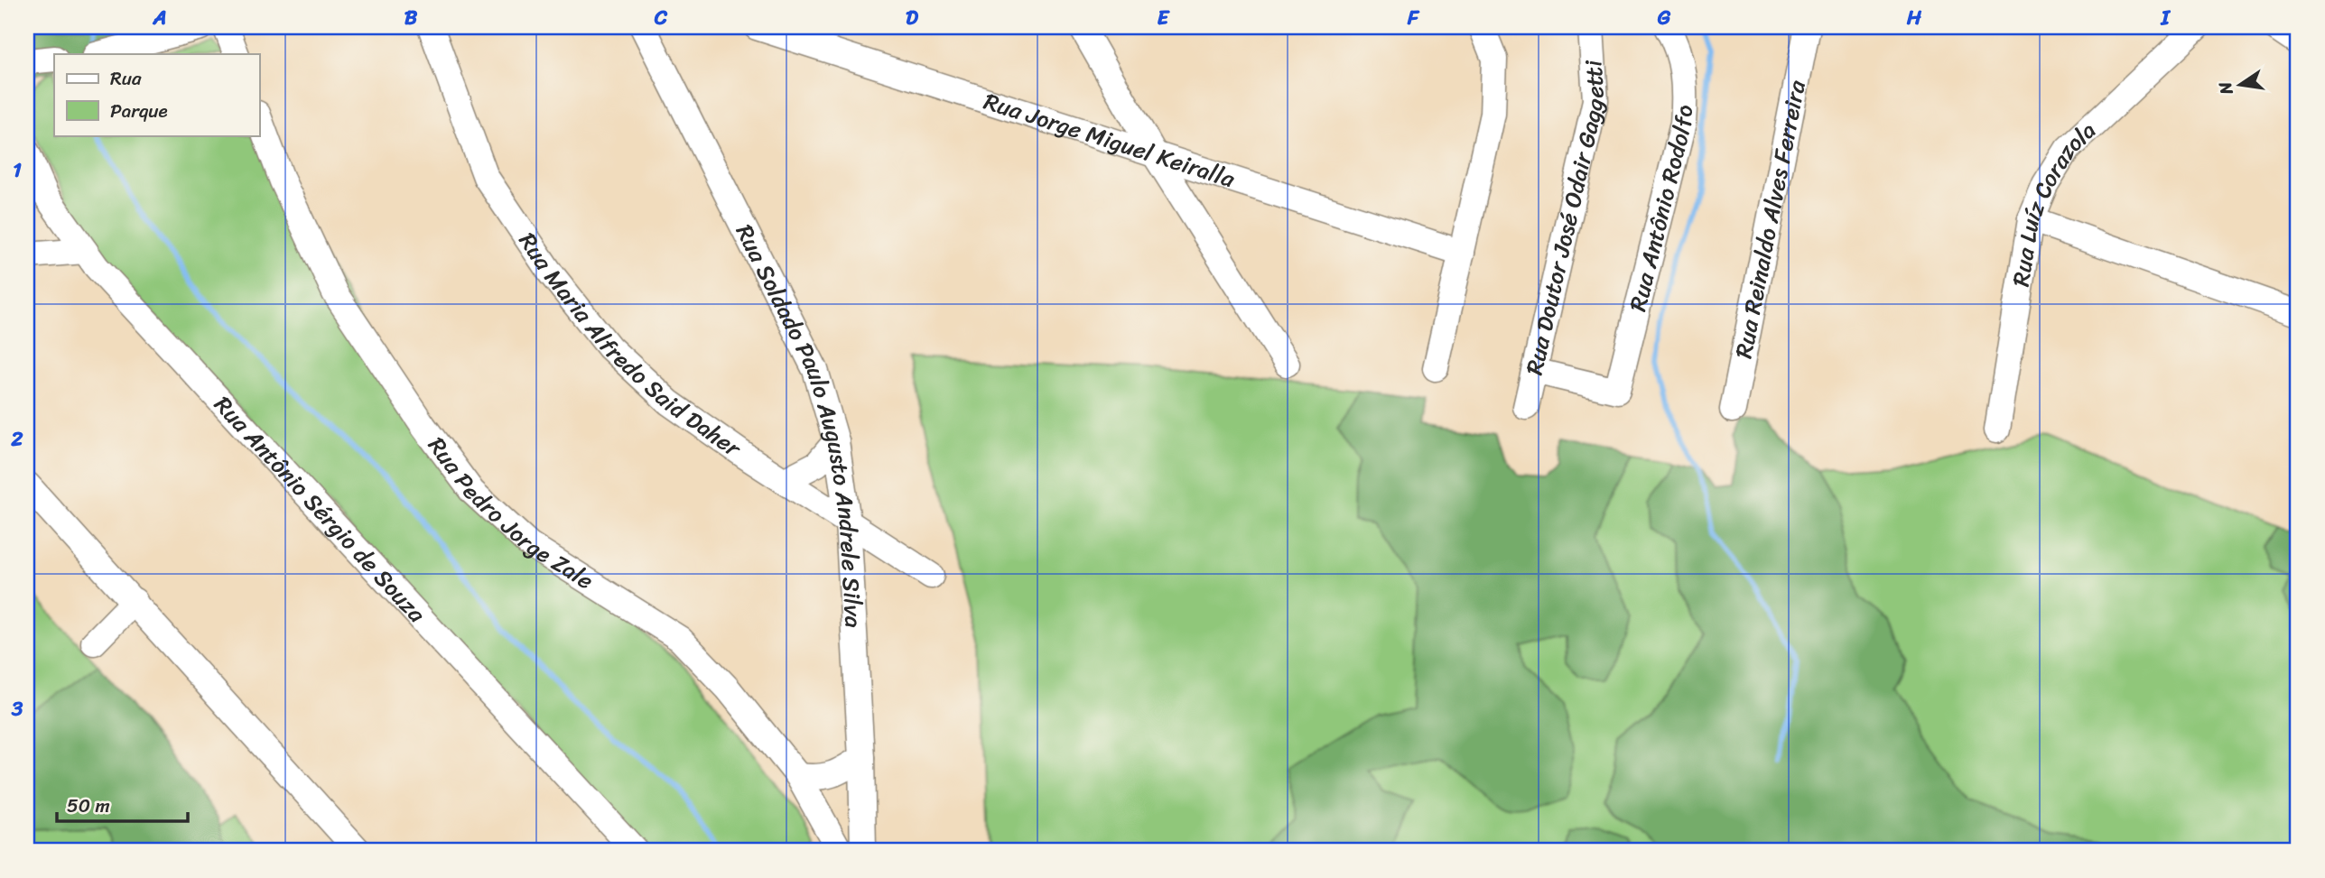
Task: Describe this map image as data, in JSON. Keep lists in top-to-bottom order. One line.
{"streets":{"street":["Rua Jorge Miguel Keiralla","Rua Antônio Rodolfo","Rua Luíz Corazola","Rua Doutor José Odair Gaggetti","Rua Reinaldo Alves Ferreira","Rua Maria Alfredo Said Daher","Rua Soldado Paulo Augusto Andrele Silva","Rua Antônio Sérgio de Souza","Rua Pedro Jorge Zale"]},"crossings":[["Rua Antônio Rodolfo","Rua Doutor José Odair Gaggetti"],["Rua Maria Alfredo Said Daher","Rua Soldado Paulo Augusto Andrele Silva"]],"legend":["Rua","Parque"],"scale_bar":"50 m","north":"left","grid":{"columns":["A","B","C","D","E","F","G","H","I"],"rows":["1","2","3"]}}
